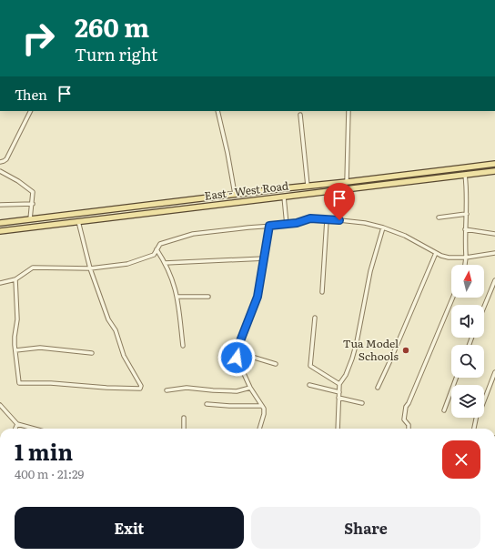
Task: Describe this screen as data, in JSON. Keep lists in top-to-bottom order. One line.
{"streets":{"main road":["East - West Road"]},"places":["Tua Model Schools"],"north":"top","page":{"turn":["260 m","Turn right"],"then":"Then","heading":["1 min","400 m · 21:29"],"buttons":["Exit","Share"]}}
